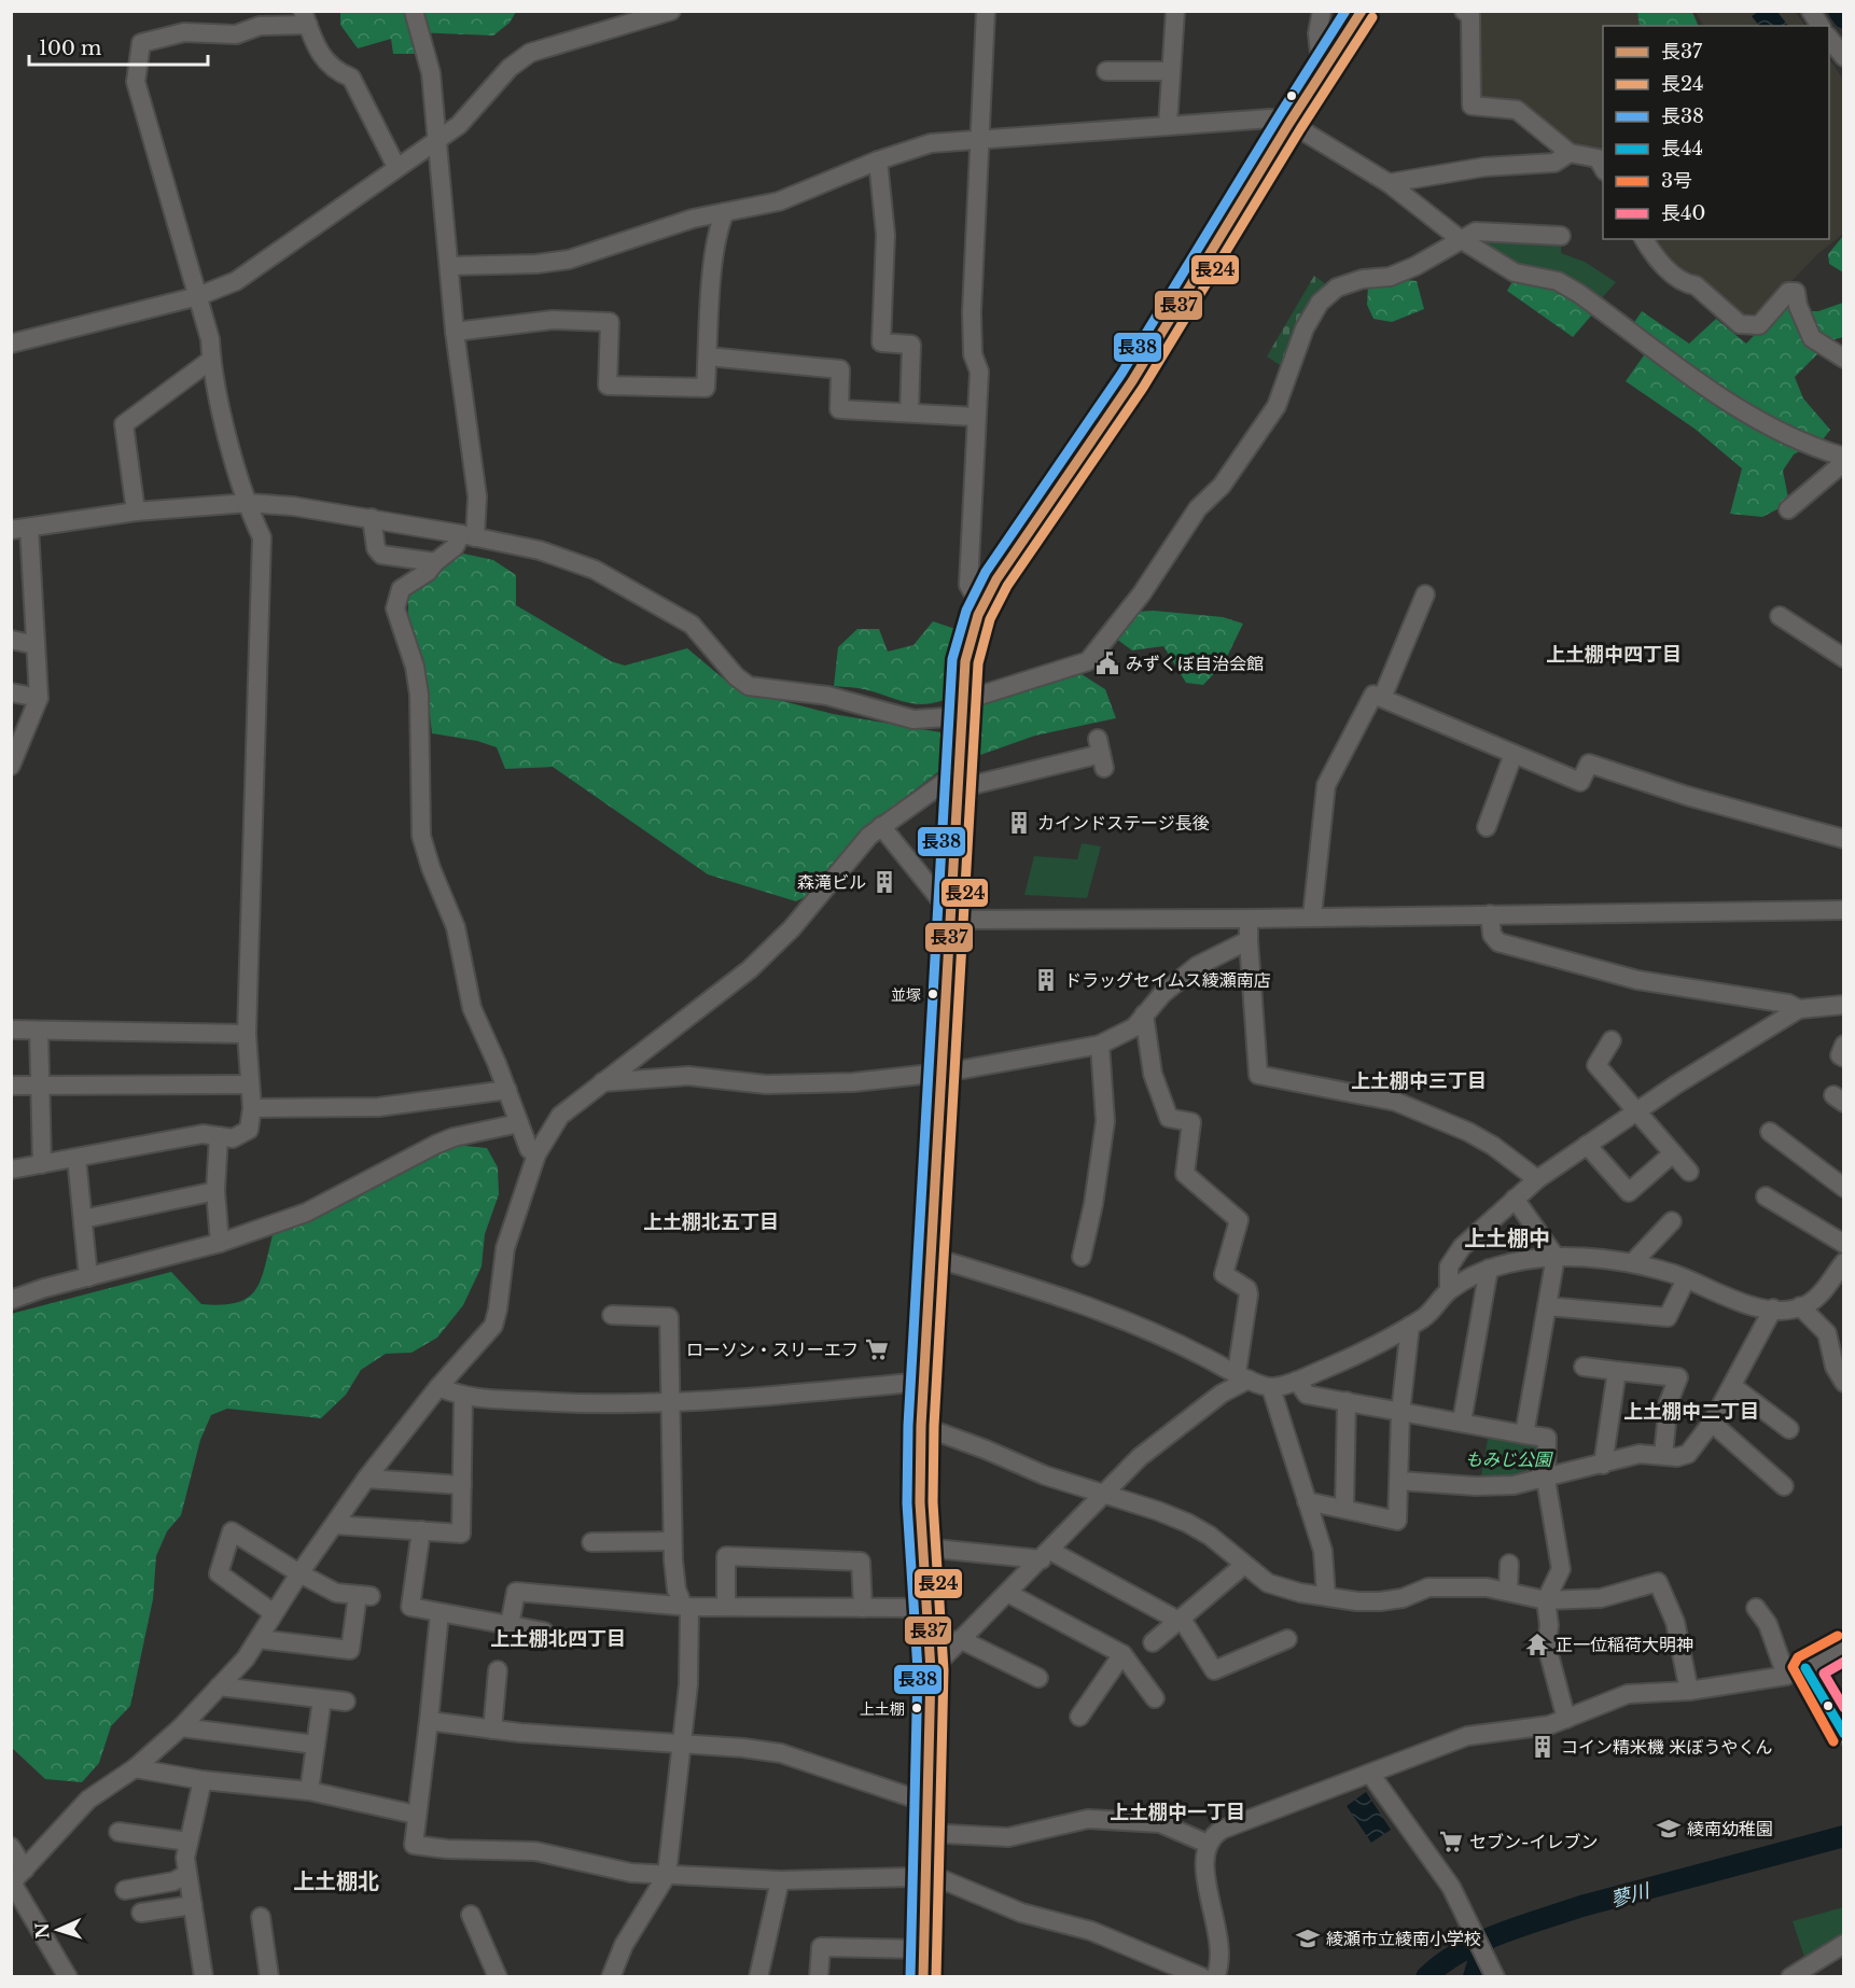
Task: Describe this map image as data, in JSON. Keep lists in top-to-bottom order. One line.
{"districts":["上土棚中四丁目","上土棚中三丁目","上土棚北五丁目","上土棚中","上土棚中二丁目","上土棚北四丁目","上土棚中一丁目","上土棚北"],"water":["蓼川"],"parks":["もみじ公園"],"places":{"public building":["みずくぼ自治会館"],"building":["カインドステージ長後","森滝ビル","ドラッグセイムス綾瀬南店","コイン精米機 米ぼうやくん"],"other":["並塚","上土棚"],"supermarket":["ローソン・スリーエフ","セブン-イレブン"],"temple":["正一位稲荷大明神"],"school or university":["綾南幼稚園","綾瀬市立綾南小学校"]},"lines":["transit line 長37","transit line 長38","transit line 長24","transit line 3号","transit line 長40","transit line 長44"],"legend":["長37","長24","長38","長44","3号","長40"],"scale_bar":"100 m","north":"left"}
